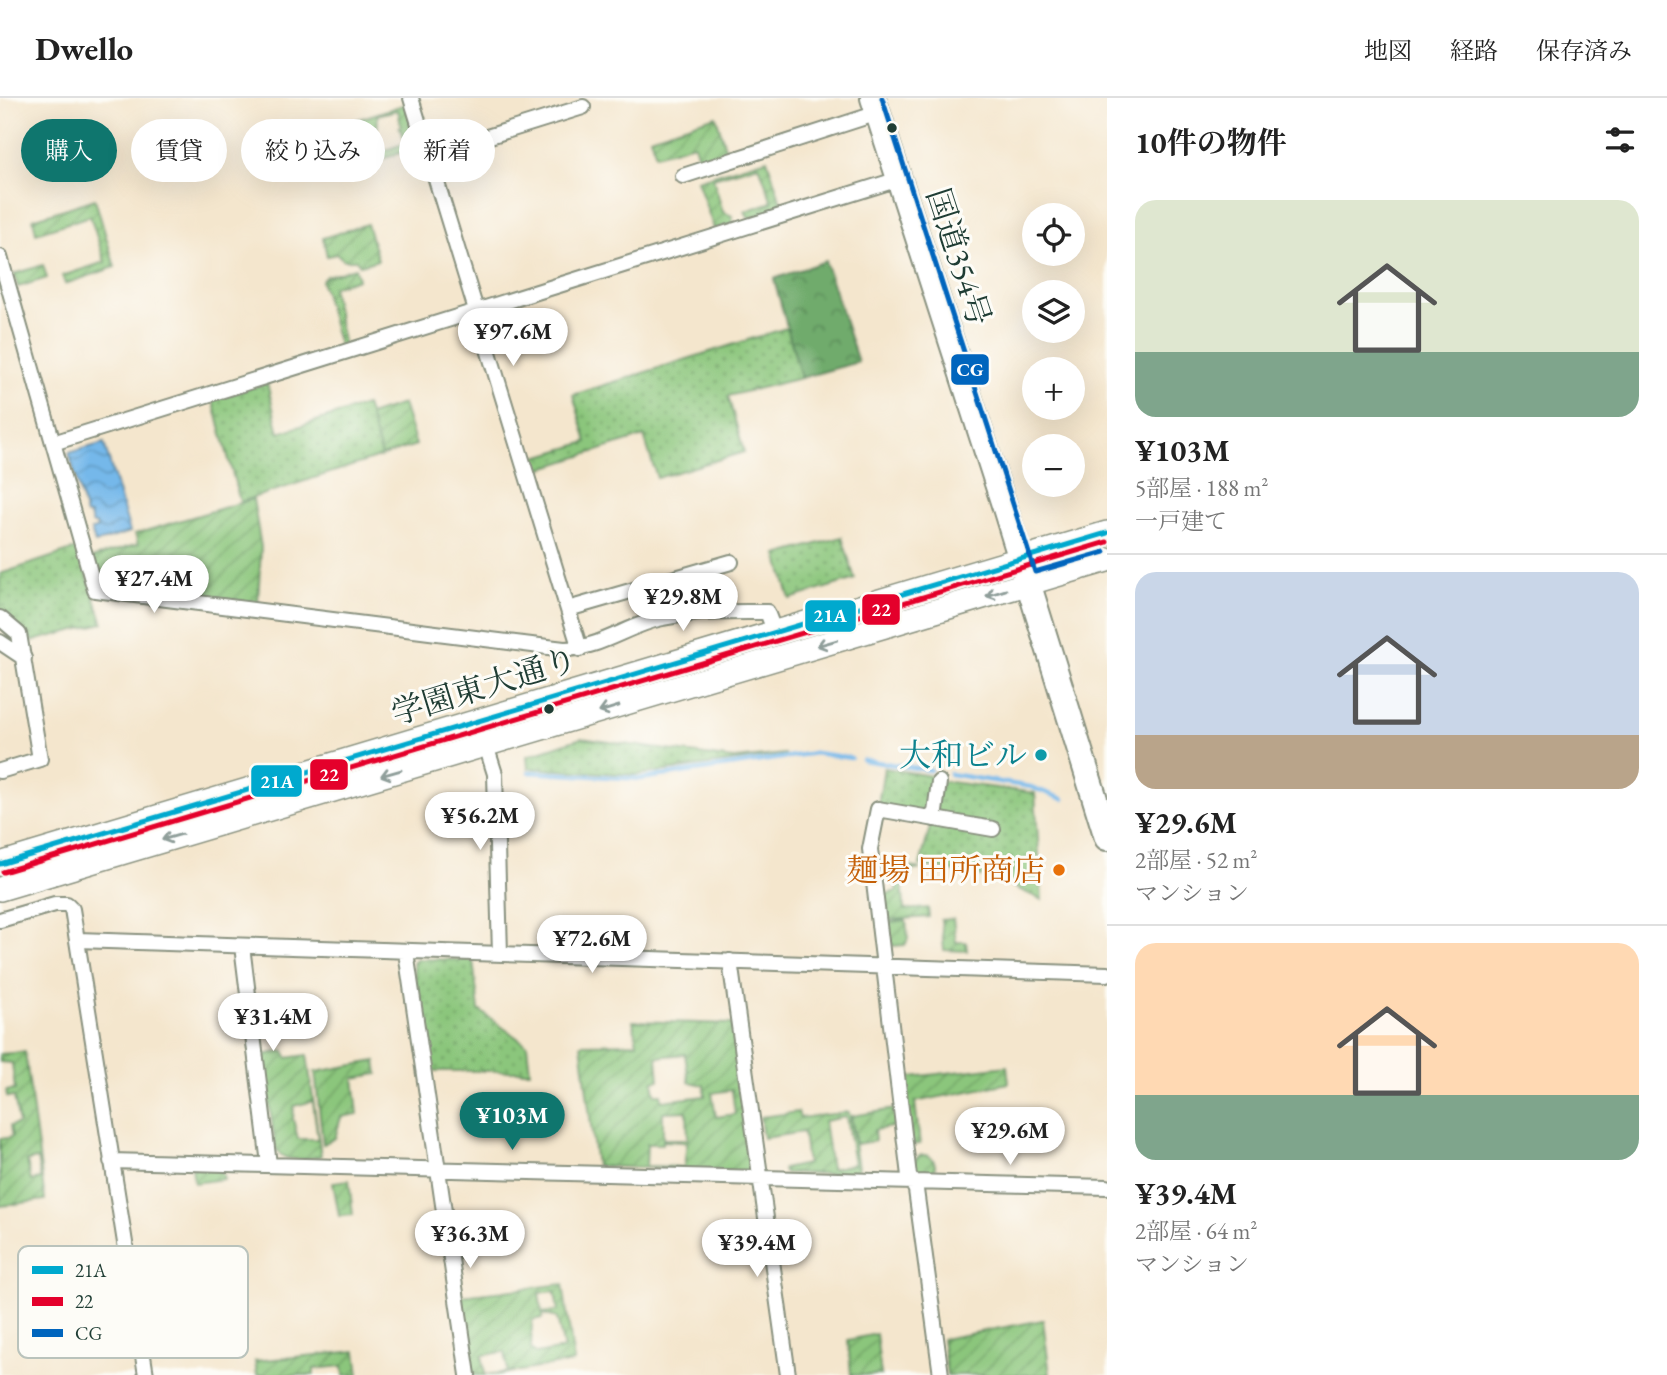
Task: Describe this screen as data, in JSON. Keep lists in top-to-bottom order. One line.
{"streets":{"highway":["国道354号"],"main road":["学園東大通り"]},"crossings":[["国道354号","学園東大通り"]],"places":["大和ビル","麺場 田所商店"],"lines":["transit line CG","transit line 21A","transit line 22"],"legend":["21A","22","CG"],"page":{"header":"Dwello","nav":["地図","経路","保存済み"],"heading":"10件の物件","chip":["購入","賃貸","絞り込み","新着"],"list":[{"name":"¥103M","note":"5部屋 · 188 m² · 一戸建て"},{"name":"¥29.6M","note":"2部屋 · 52 m² · マンション"},{"name":"¥39.4M","note":"2部屋 · 64 m² · マンション"}],"map_buttons":["+","−"],"price":["¥97.6M","¥27.4M","¥29.8M","¥56.2M","¥72.6M","¥31.4M","¥103M","¥29.6M","¥36.3M","¥39.4M"]}}
